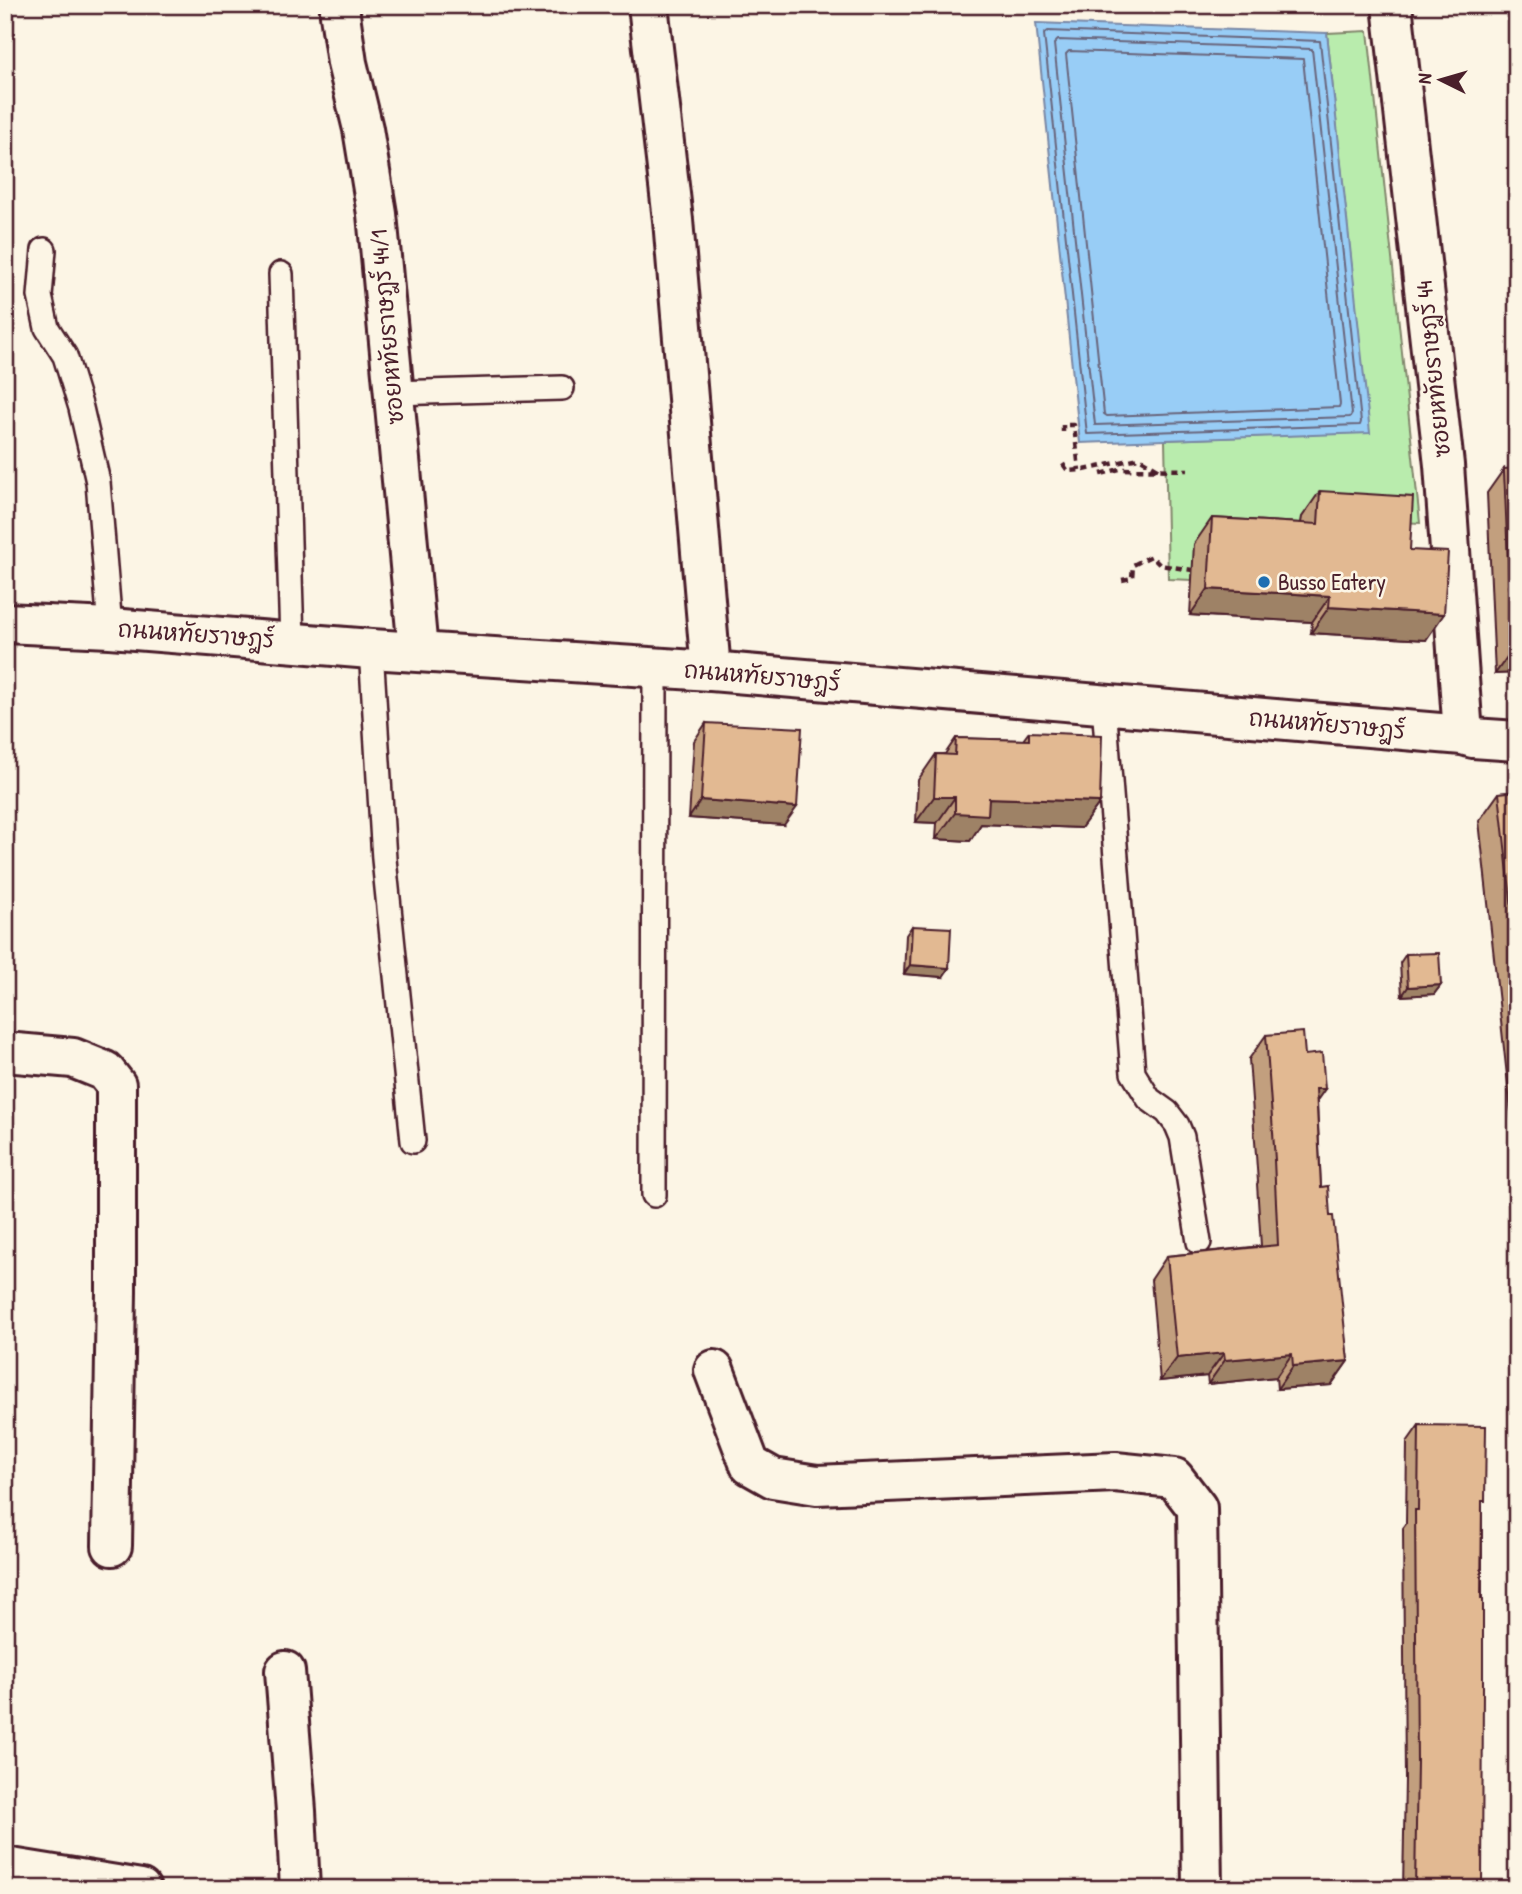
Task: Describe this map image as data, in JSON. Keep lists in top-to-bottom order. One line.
{"streets":{"street":["ซอยหทัยราษฎร์ 44/1","ซอยหทัยราษฎร์ 44","ถนนหทัยราษฎร์"]},"crossings":[["ซอยหทัยราษฎร์ 44/1","ถนนหทัยราษฎร์"],["ซอยหทัยราษฎร์ 44","ถนนหทัยราษฎร์"]],"places":["Busso Eatery"],"north":"left"}
